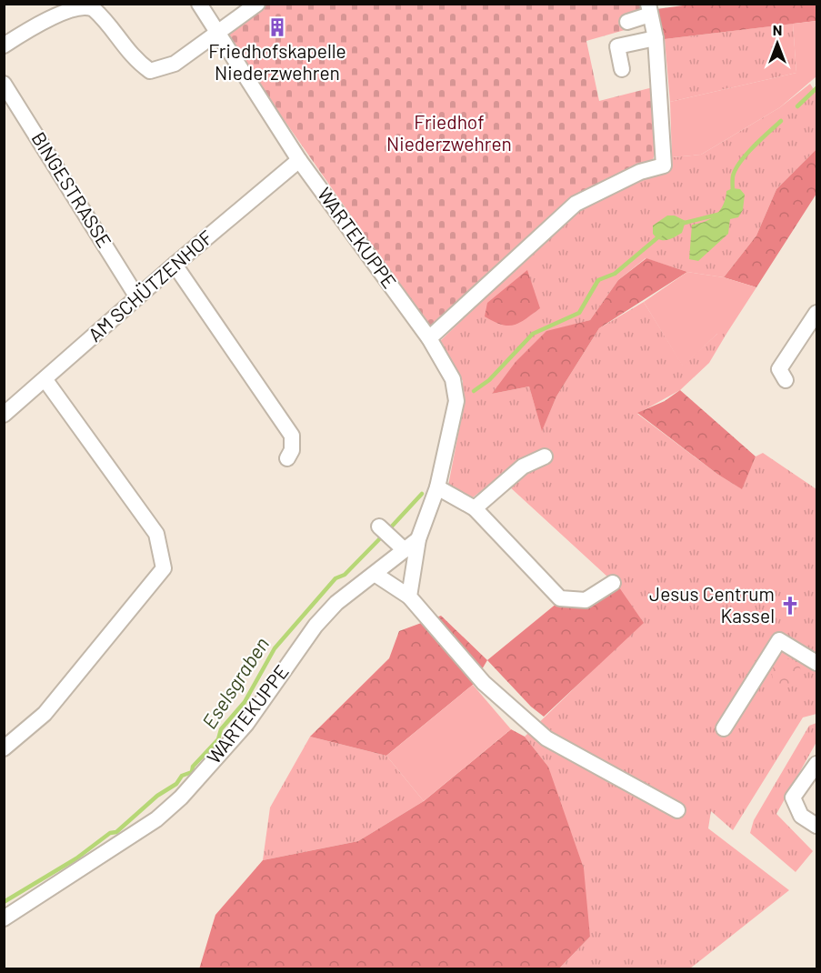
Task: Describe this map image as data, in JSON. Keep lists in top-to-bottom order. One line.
{"streets":{"street":["BINGESTRASSE","WARTEKUPPE","AM SCHÜTZENHOF"]},"crossings":[["BINGESTRASSE","AM SCHÜTZENHOF"],["WARTEKUPPE","AM SCHÜTZENHOF"]],"water":["Eselsgraben"],"parks":["Friedhof Niederzwehren"],"places":{"building":["Friedhofskapelle Niederzwehren"],"church":["Jesus Centrum Kassel"]},"north":"top"}
